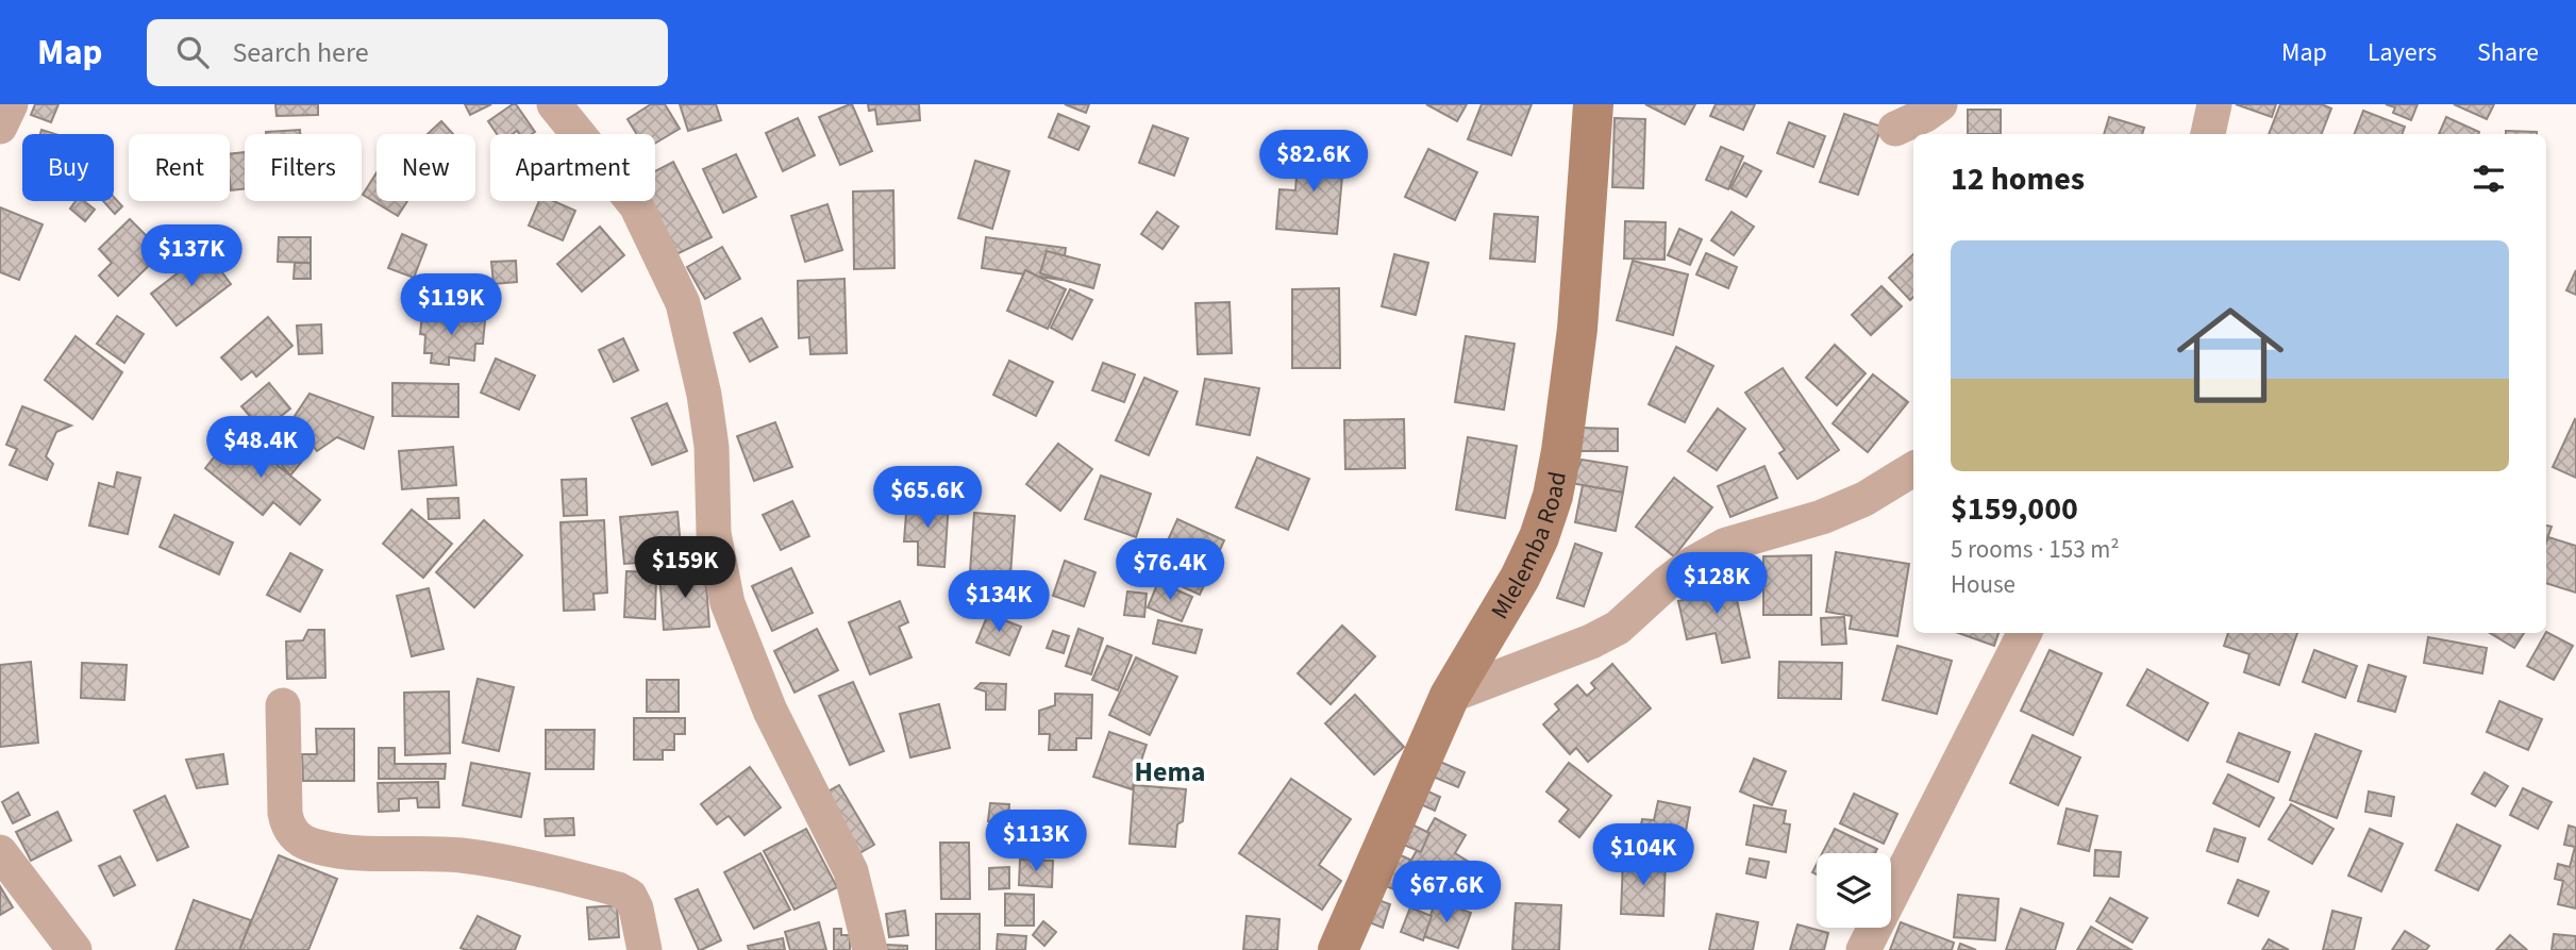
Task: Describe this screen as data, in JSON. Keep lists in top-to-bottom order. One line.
{"streets":{"street":["Mlelemba Road"]},"districts":["Hema"],"page":{"header":"Map","search":"Search here","nav":["Map","Layers","Share"],"price":["$82.6K","$137K","$119K","$48.4K","$65.6K","$159K","$76.4K","$128K","$134K","$113K","$104K","$67.6K"],"chip":["Buy","Rent","Filters","New","Apartment"],"heading":"12 homes","list":[{"name":"$159,000","note":"5 rooms · 153 m² · House"}]}}
